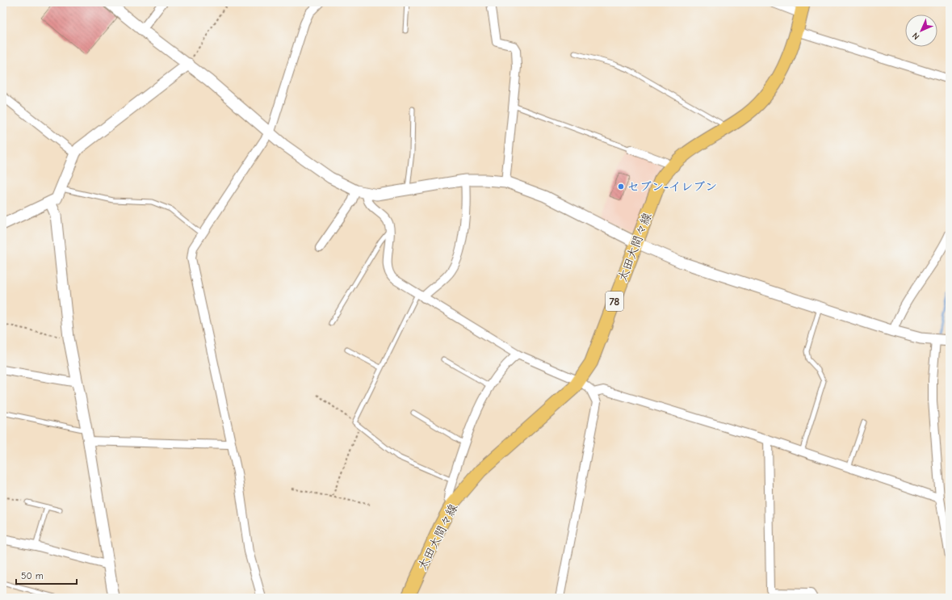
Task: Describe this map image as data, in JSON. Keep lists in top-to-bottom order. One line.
{"streets":{"main road":["太田大間々線","78"]},"places":["セブン-イレブン"],"scale_bar":"50 m","north":"bottom left"}
